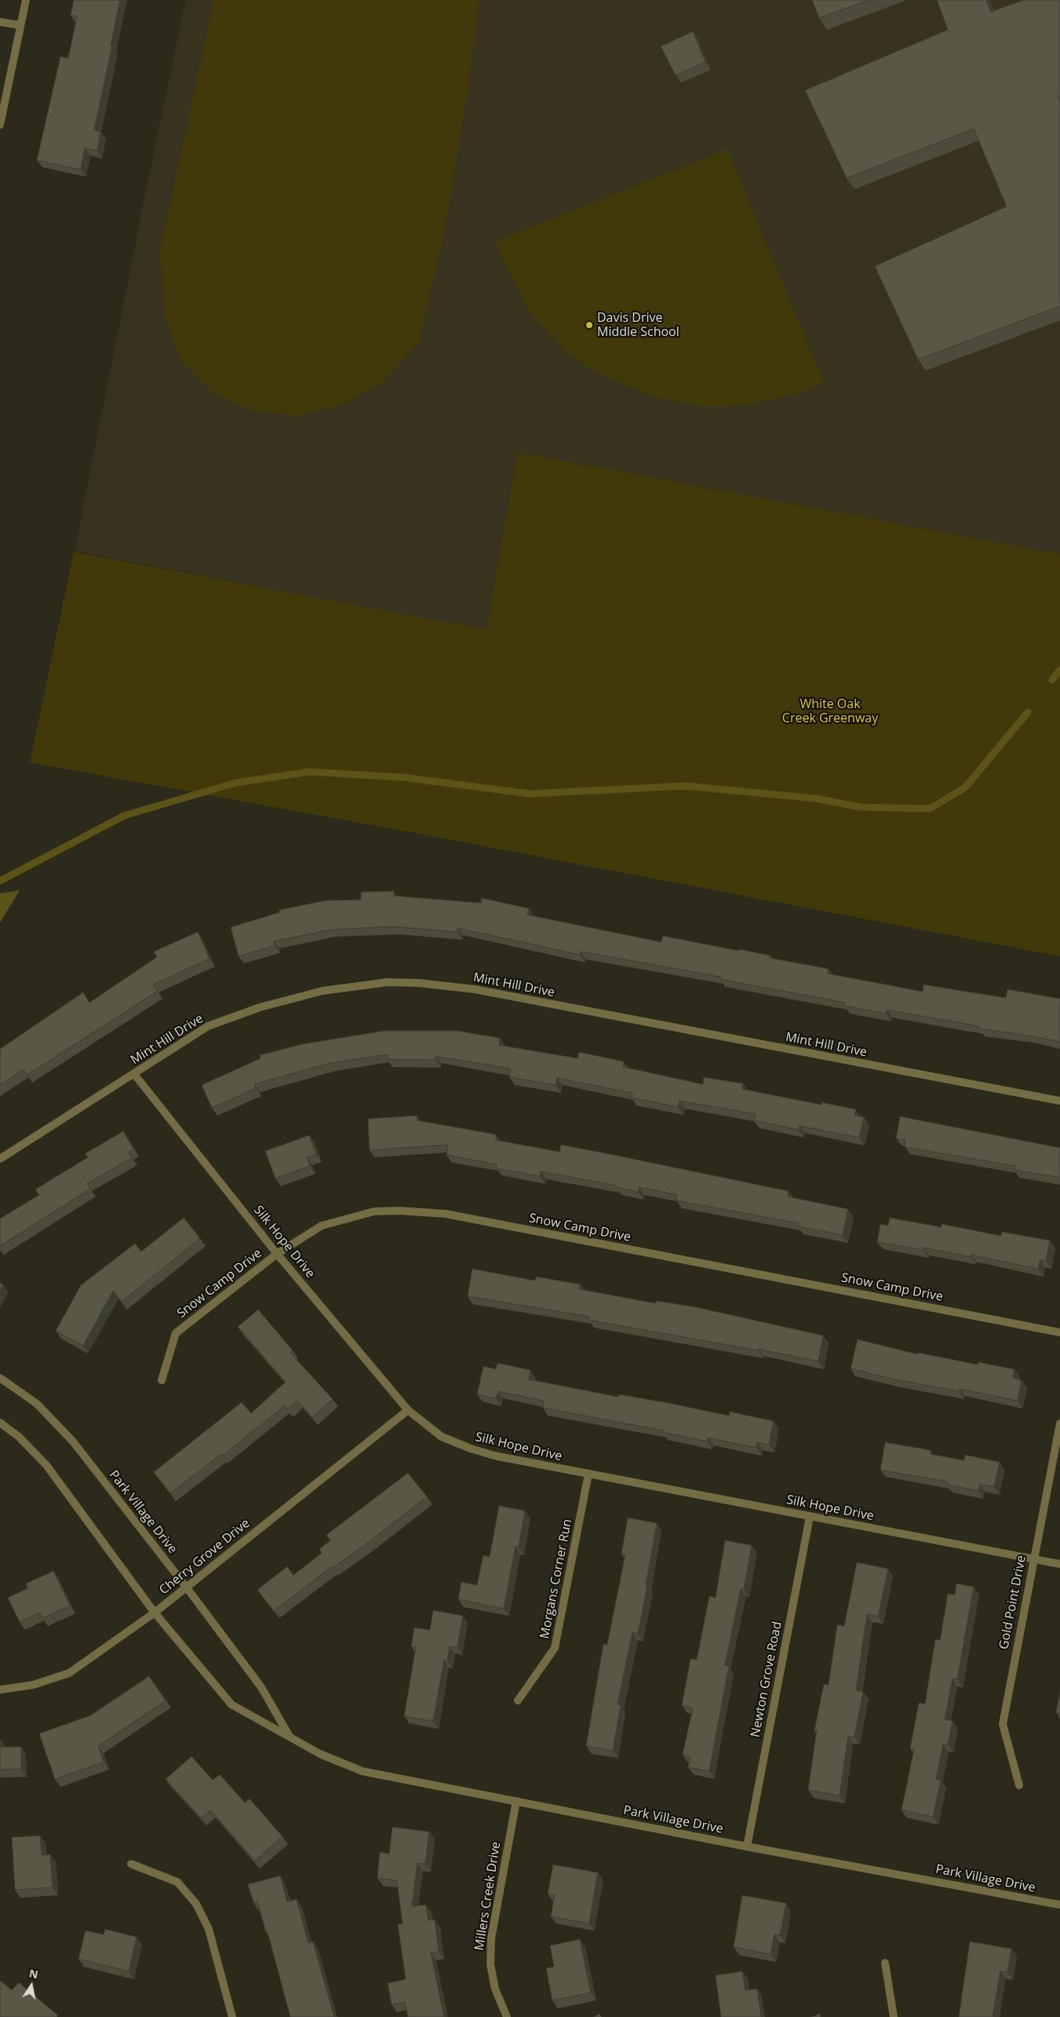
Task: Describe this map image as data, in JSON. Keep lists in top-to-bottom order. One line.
{"streets":{"street":["Mint Hill Drive","Snow Camp Drive","Silk Hope Drive","Park Village Drive","Cherry Grove Drive","Morgans Corner Run","Gold Point Drive","Newton Grove Road","Millers Creek Drive"]},"crossings":[["Mint Hill Drive","Silk Hope Drive"],["Snow Camp Drive","Silk Hope Drive"],["Silk Hope Drive","Cherry Grove Drive"],["Silk Hope Drive","Morgans Corner Run"],["Silk Hope Drive","Gold Point Drive"],["Silk Hope Drive","Newton Grove Road"],["Park Village Drive","Cherry Grove Drive"],["Park Village Drive","Newton Grove Road"],["Park Village Drive","Millers Creek Drive"]],"parks":["White Oak Creek Greenway"],"places":["Davis Drive Middle School"],"north":"top"}
